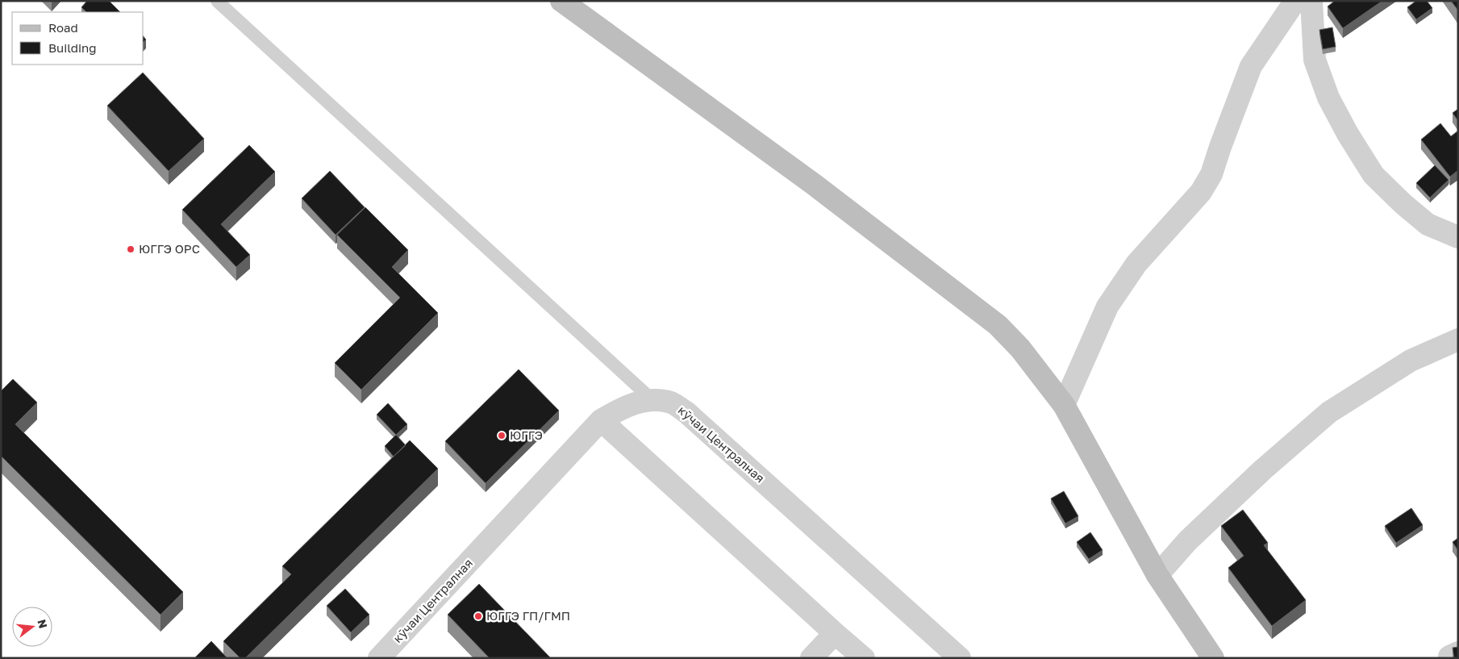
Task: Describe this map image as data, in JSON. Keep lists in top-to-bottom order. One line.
{"streets":{"street":["кӯчаи Централная"]},"places":["ЮГГЭ ОРС","ЮГГЭ","ЮГГЭ ГП/ГМП"],"legend":["Road","Building"],"north":"right"}
